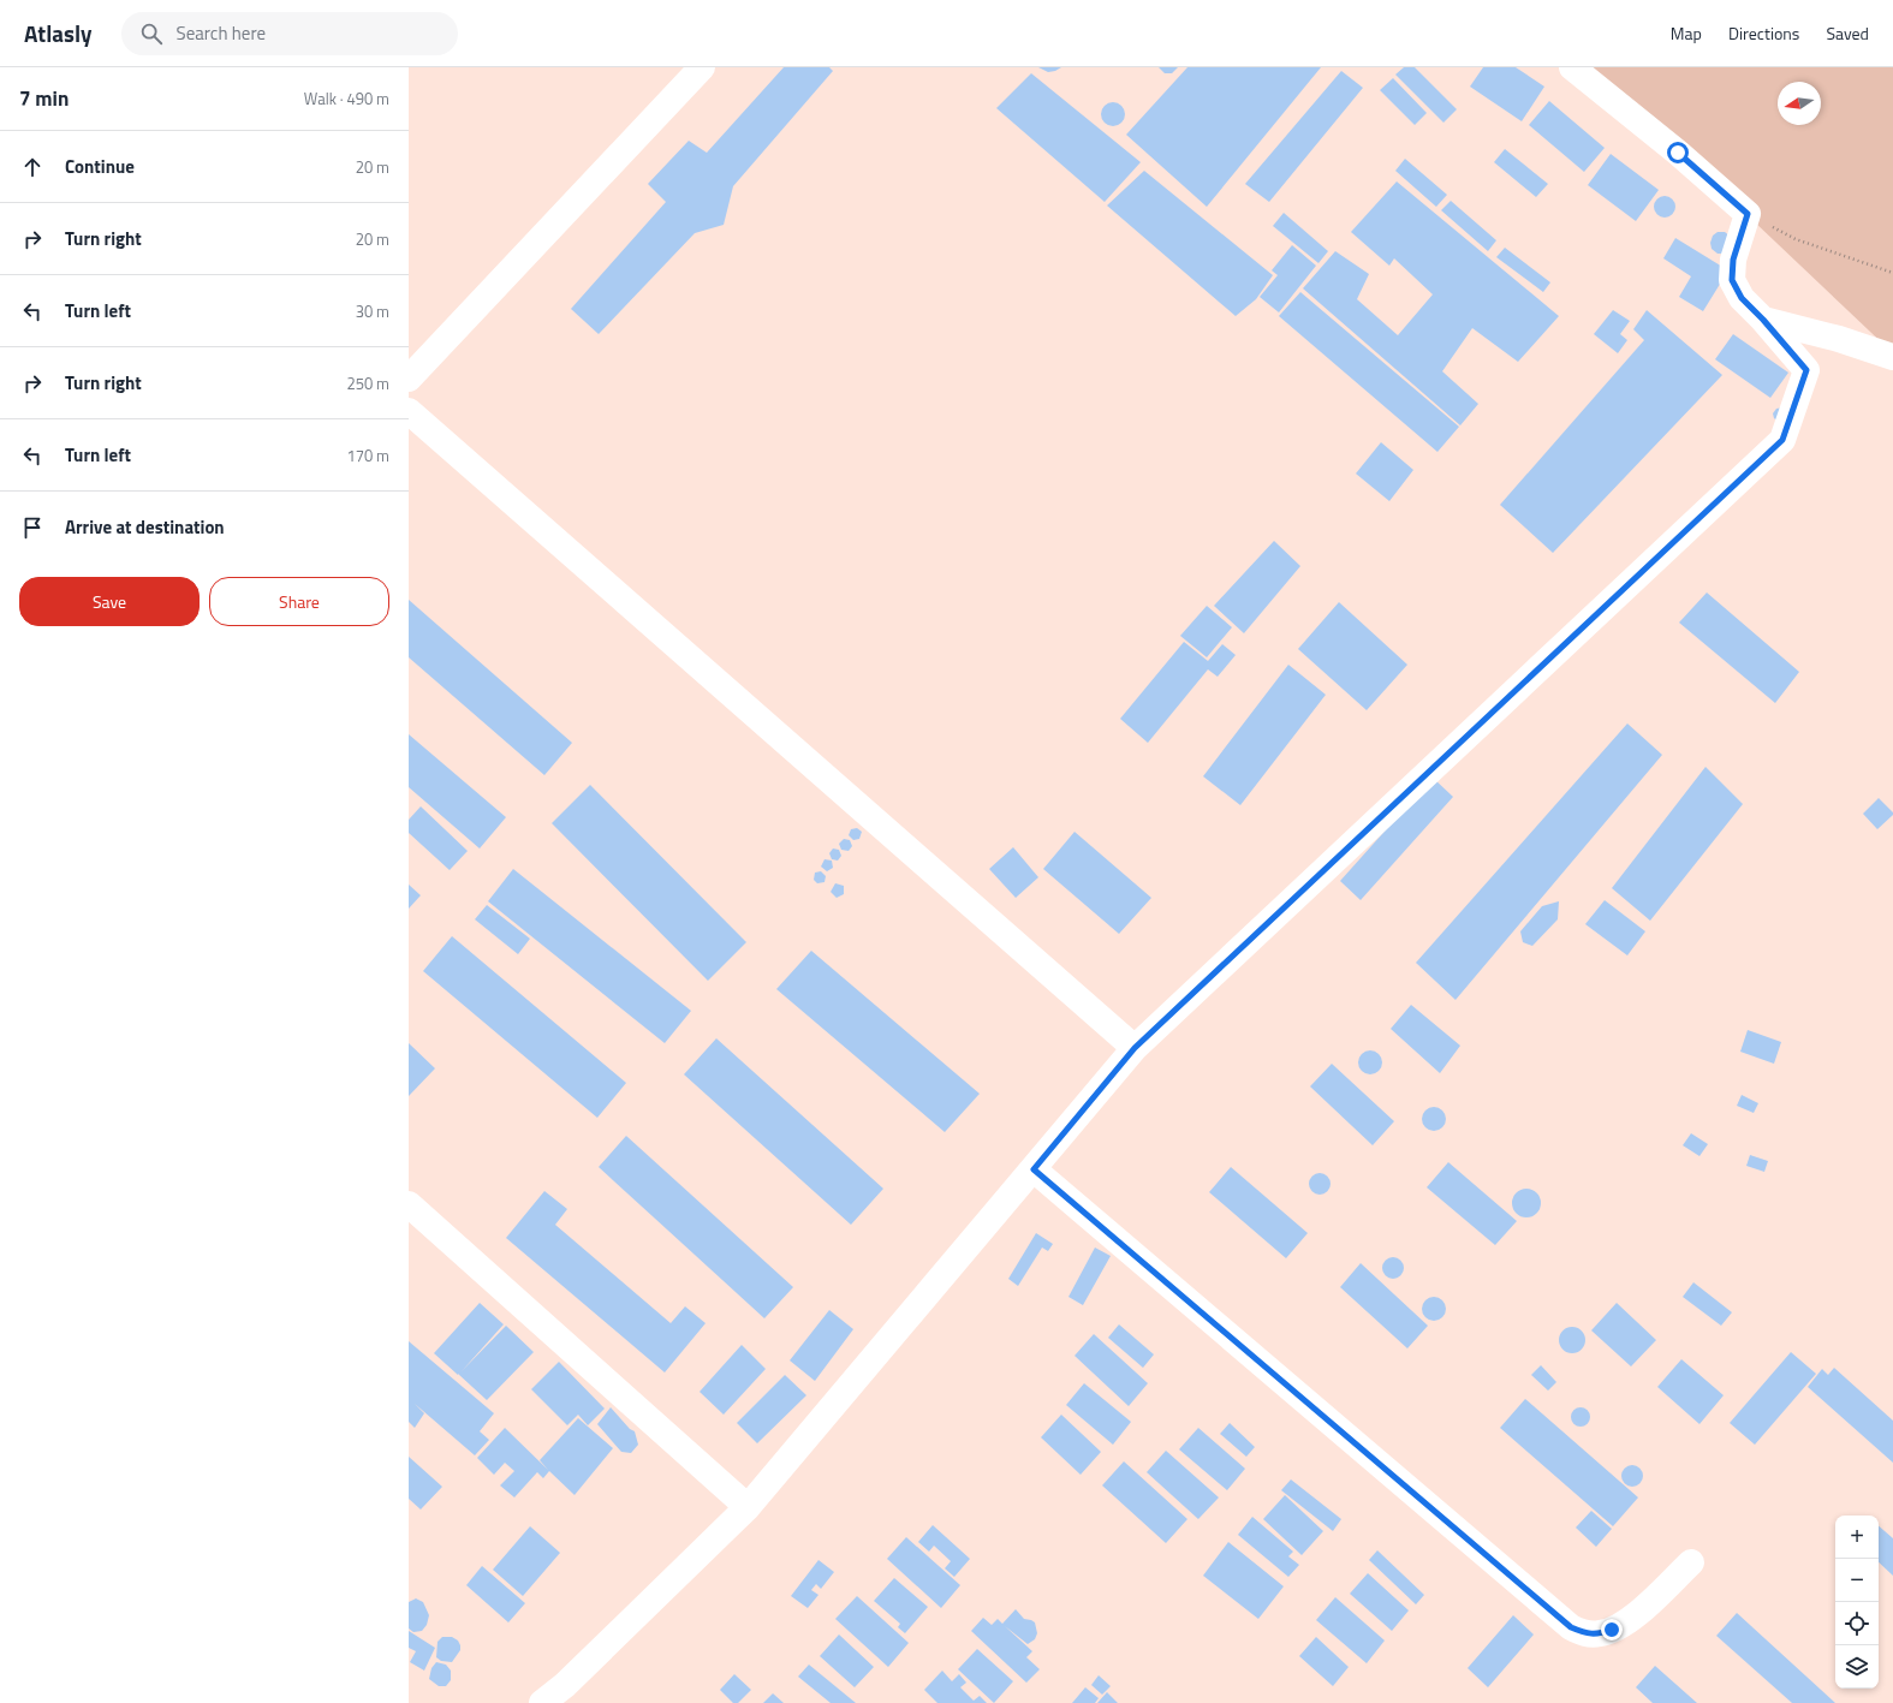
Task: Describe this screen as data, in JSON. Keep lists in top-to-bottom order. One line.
{"north":"left","page":{"header":"Atlasly","search":"Search here","nav":["Map","Directions","Saved"],"heading":["7 min","Walk · 490 m"],"list":[["Continue","20 m"],["Turn right","20 m"],["Turn left","30 m"],["Turn right","250 m"],["Turn left","170 m"],"Arrive at destination"],"buttons":["Save","Share"],"map_buttons":["+","−"]}}
